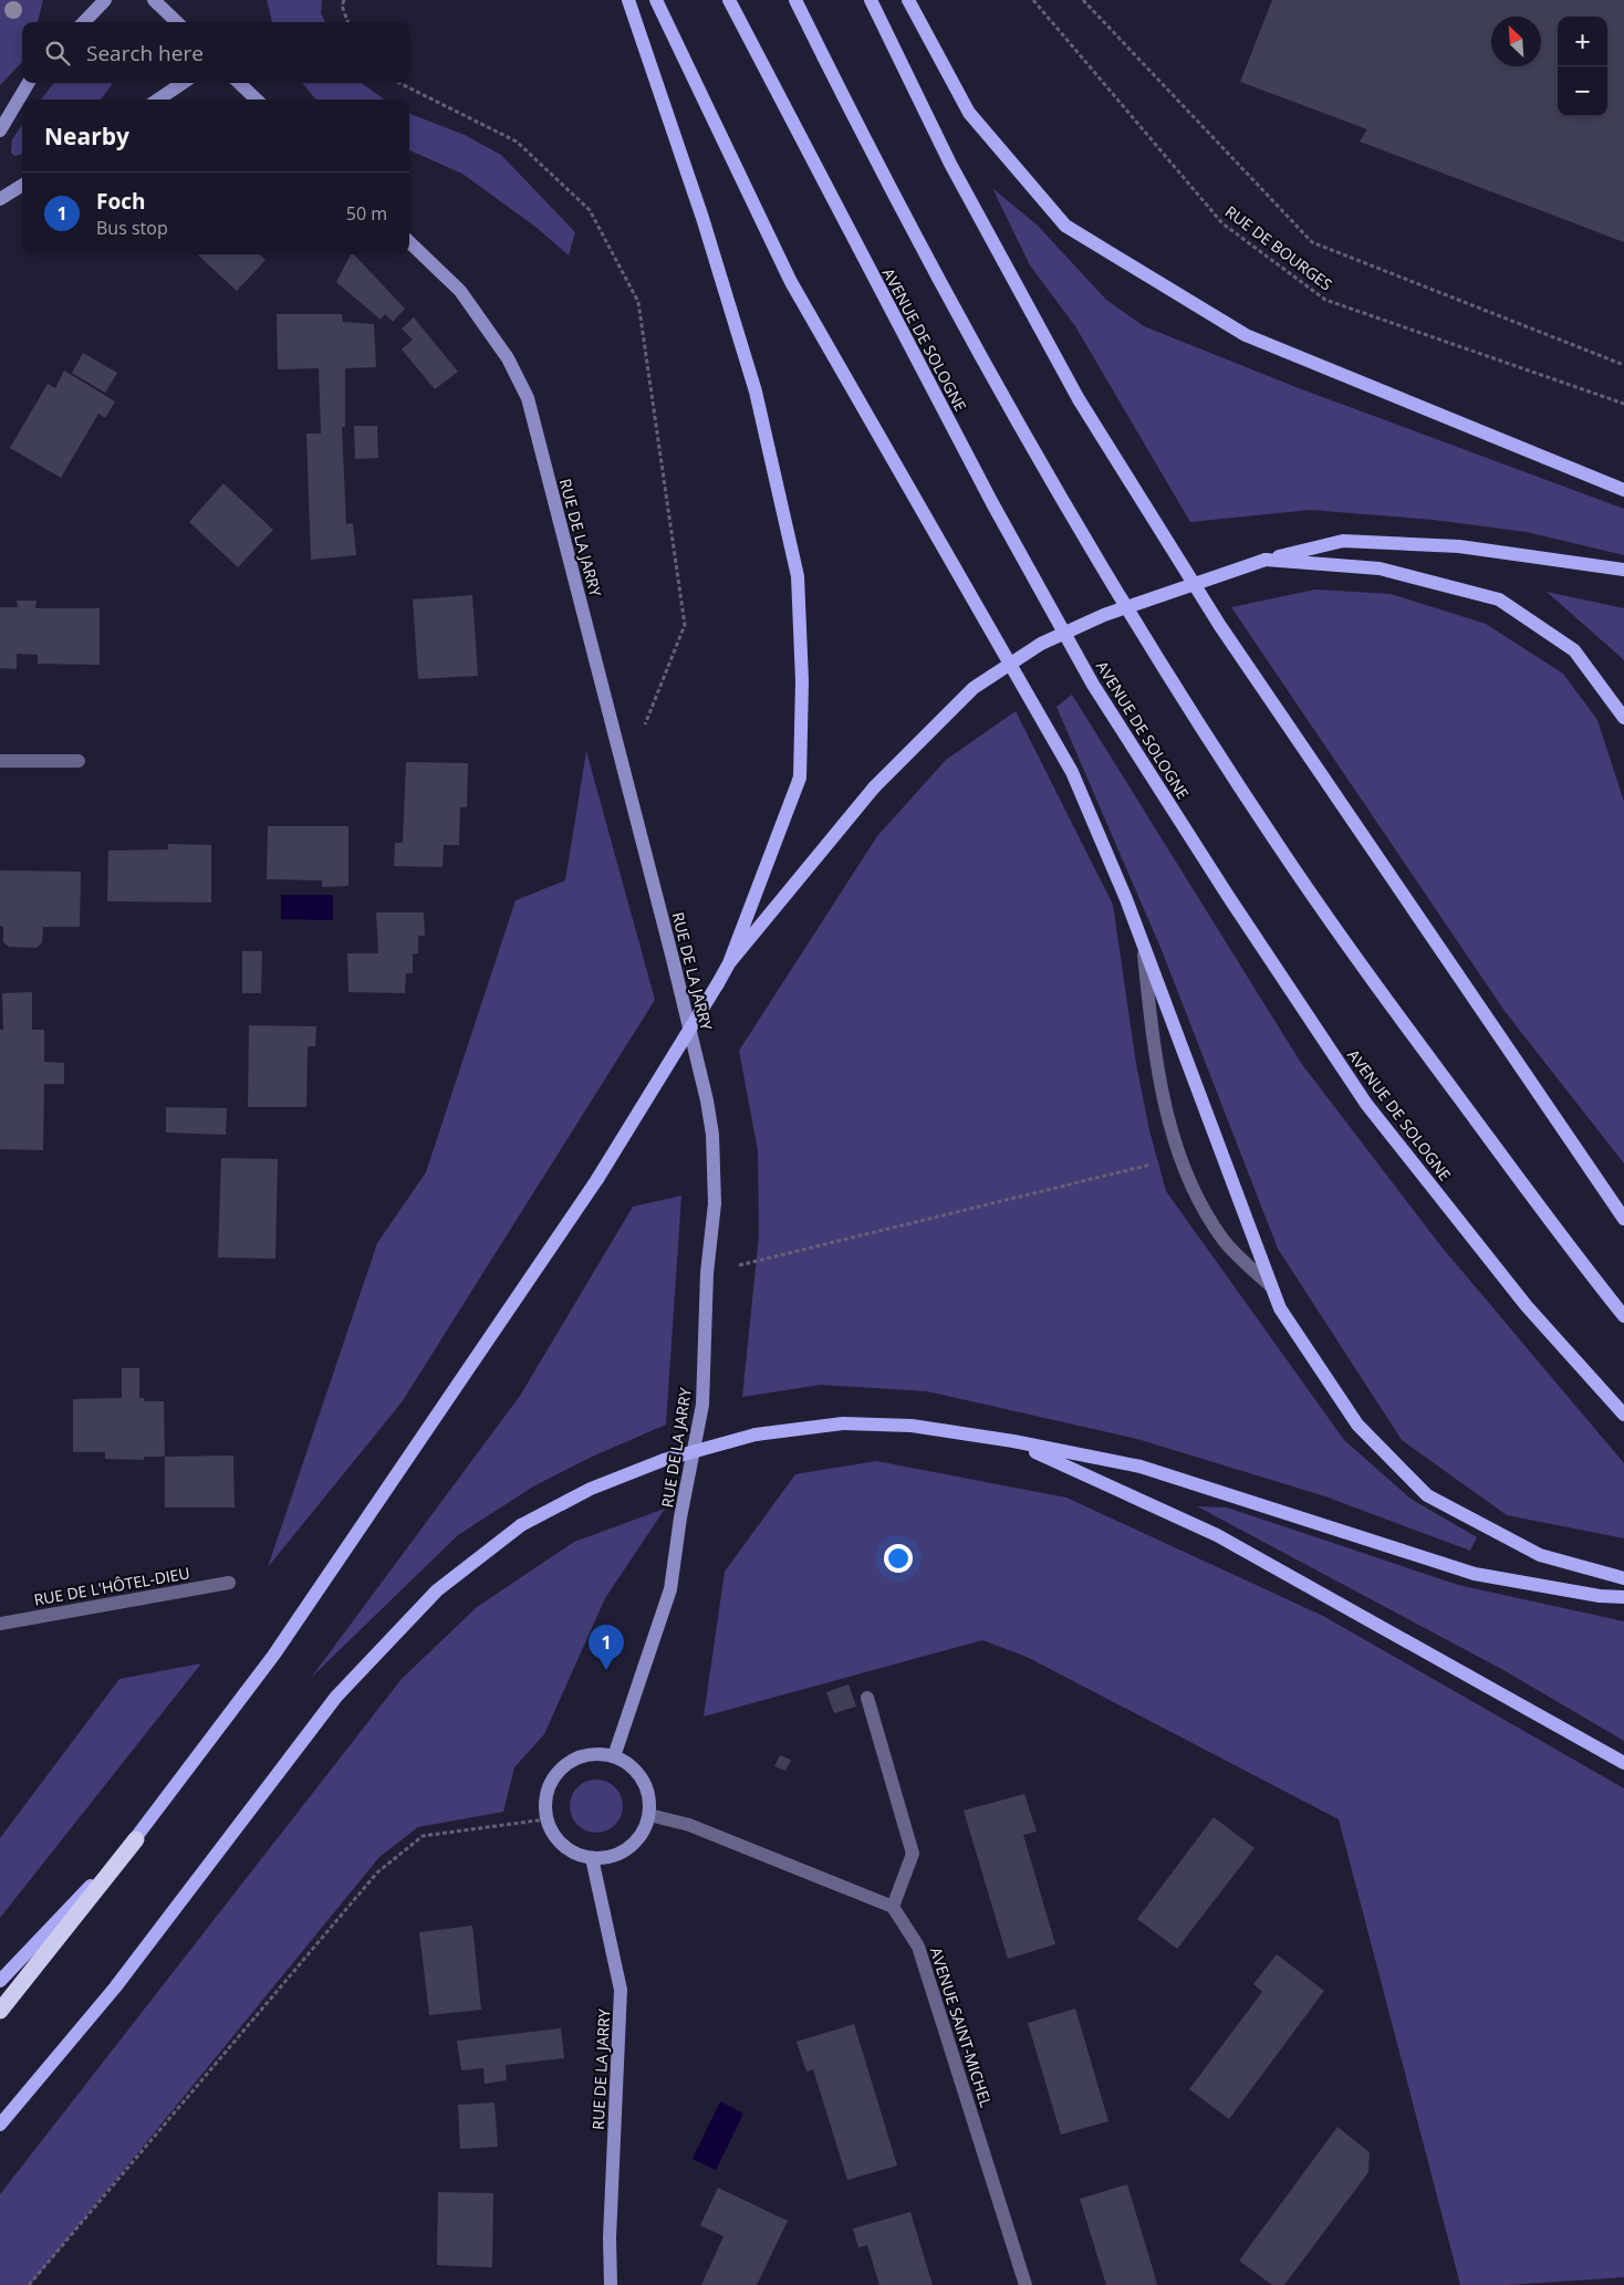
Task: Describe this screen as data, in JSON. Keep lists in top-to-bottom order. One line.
{"streets":{"main road":["AVENUE DE SOLOGNE","RUE DE LA JARRY"],"street":["RUE DE L'HÔTEL-DIEU","AVENUE SAINT-MICHEL"],"path":["RUE DE BOURGES"]},"north":"top left","page":{"map_buttons":["+","−"],"search":"Search here","heading":"Nearby","list":[{"mark":"1","name":"Foch","note":"Bus stop","value":"50 m"}],"pins":"1"}}
